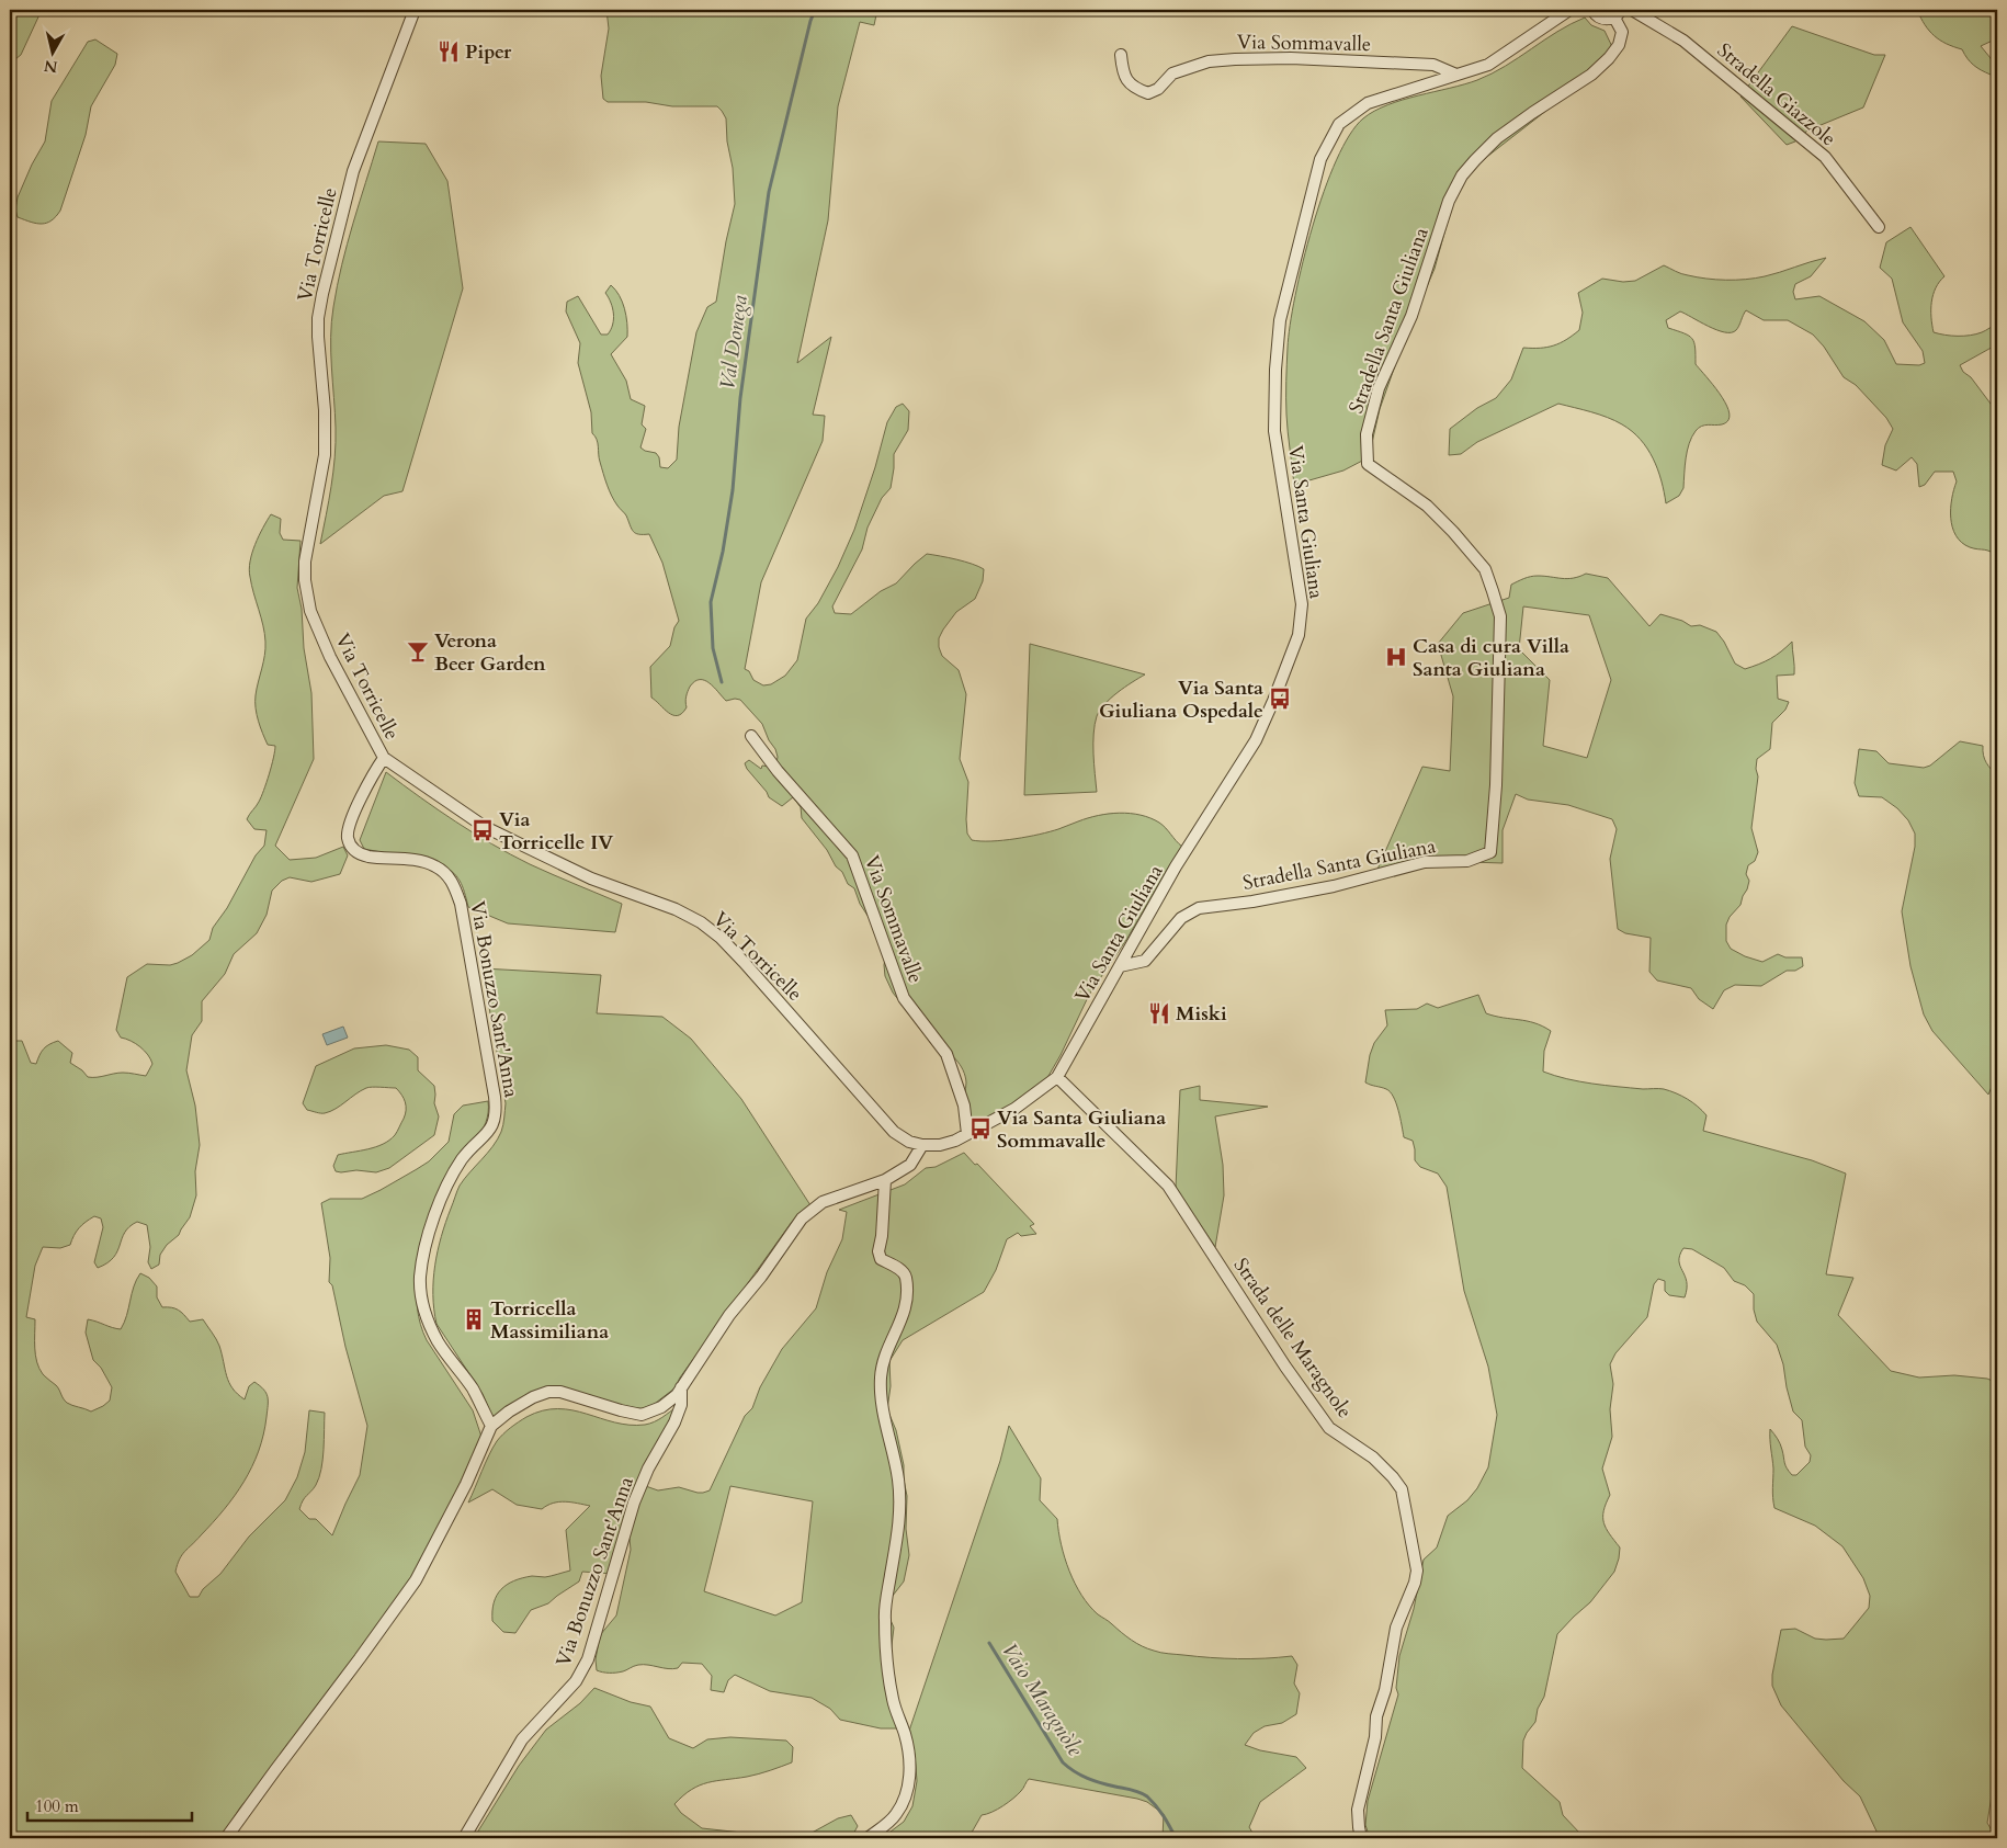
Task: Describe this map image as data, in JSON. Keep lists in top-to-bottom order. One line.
{"streets":{"street":["Via Sommavalle","Stradella Giazzole","Via Torricelle","Stradella Santa Giuliana","Via Santa Giuliana","Via Bonuzzo Sant'Anna","Strada delle Maragnole"]},"crossings":[["Via Sommavalle","Via Santa Giuliana"],["Via Torricelle","Via Santa Giuliana"],["Via Torricelle","Via Bonuzzo Sant'Anna"],["Stradella Santa Giuliana","Via Santa Giuliana"],["Via Santa Giuliana","Via Bonuzzo Sant'Anna"],["Via Santa Giuliana","Strada delle Maragnole"]],"water":["Val Donega","Vaio Maragnòle"],"places":{"restaurant":["Piper","Miski"],"bar":["Verona Beer Garden"],"hospital":["Casa di cura Villa Santa Giuliana"],"bus stop":["Via Santa Giuliana Ospedale","Via Torricelle IV","Via Santa Giuliana Sommavalle"],"building":["Torricella Massimiliana"]},"scale_bar":"100 m","north":"bottom"}
